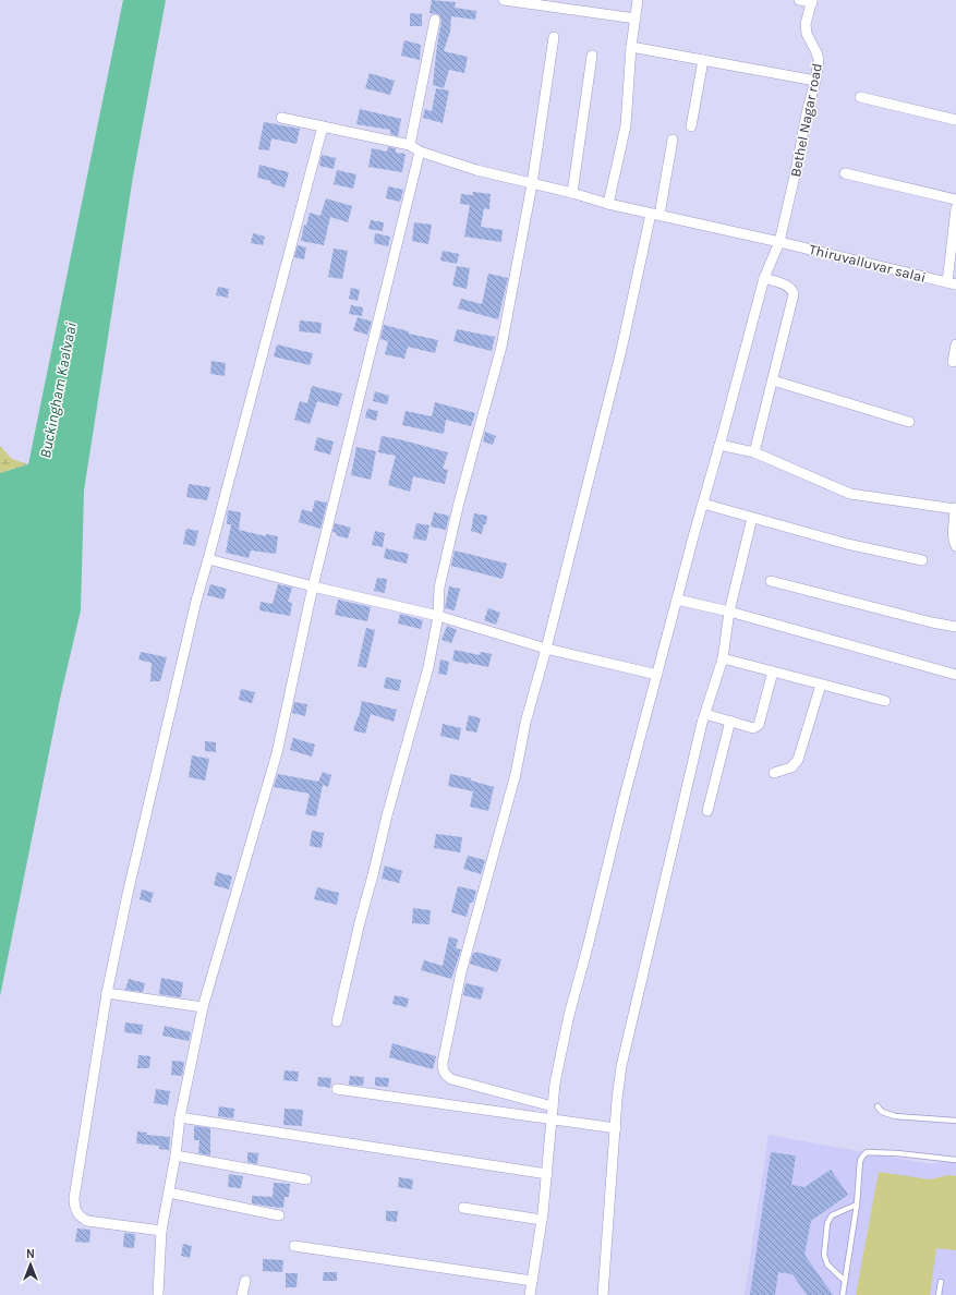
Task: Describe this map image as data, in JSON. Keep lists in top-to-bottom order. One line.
{"streets":{"street":["Bethel Nagar road","Thiruvalluvar salai"]},"crossings":[["Bethel Nagar road","Thiruvalluvar salai"]],"water":["Buckingham Kaalvaai"],"north":"top"}
